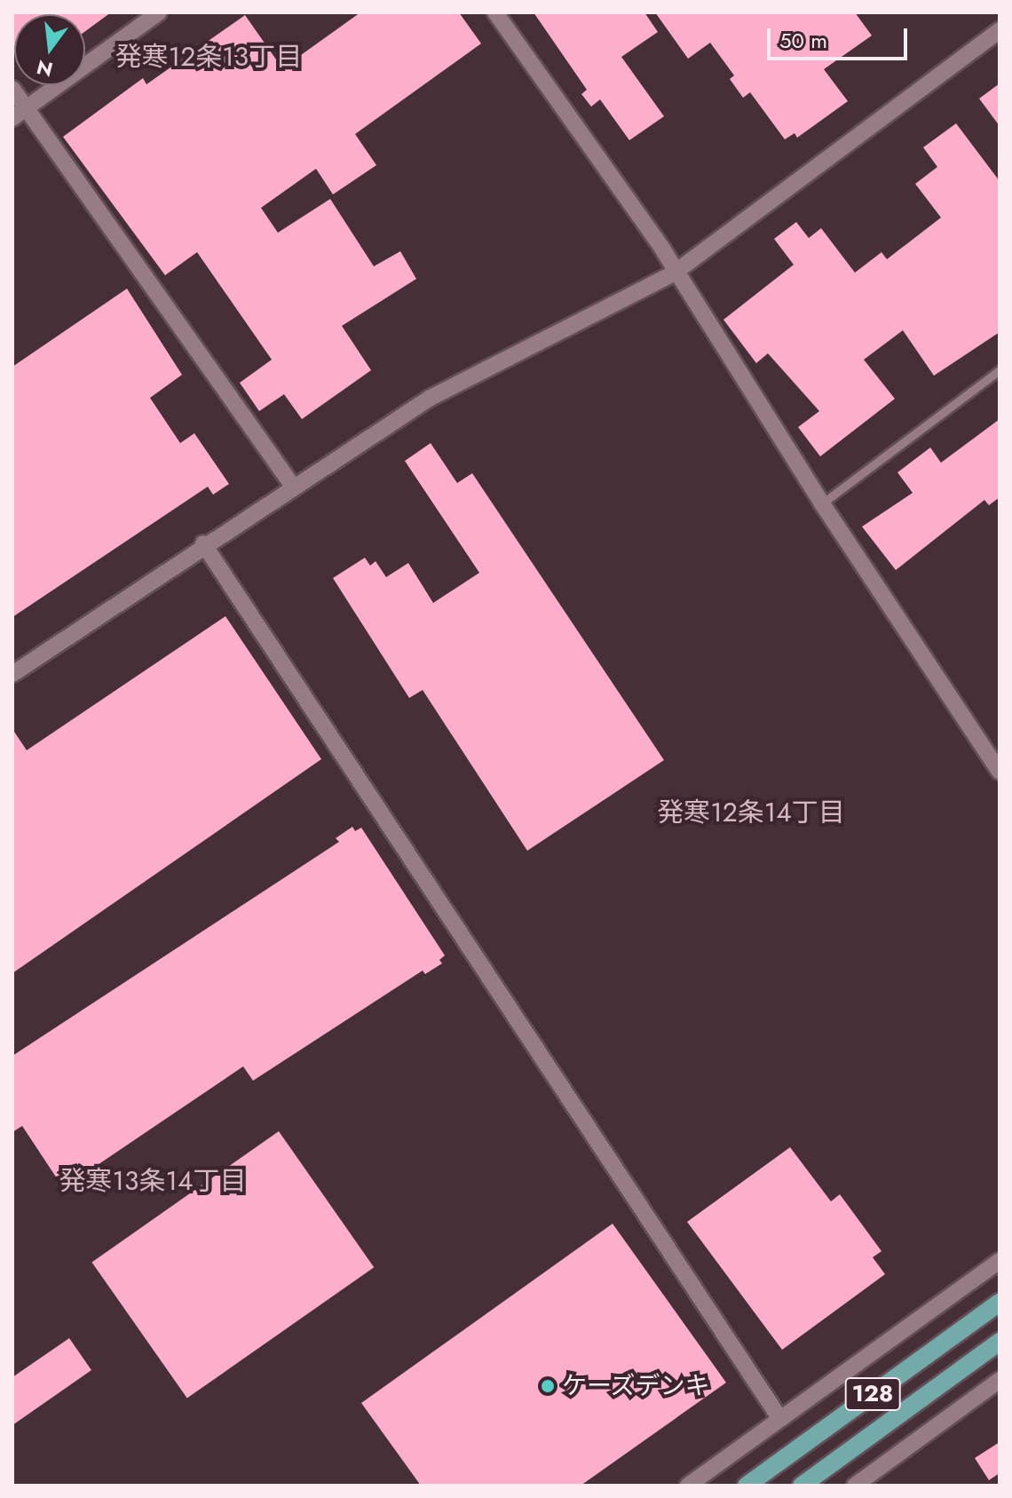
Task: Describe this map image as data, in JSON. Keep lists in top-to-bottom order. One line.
{"streets":{"main road":["128"]},"districts":["発寒12条13丁目","発寒12条14丁目","発寒13条14丁目"],"places":["ケーズデンキ"],"scale_bar":"50 m","north":"bottom"}
